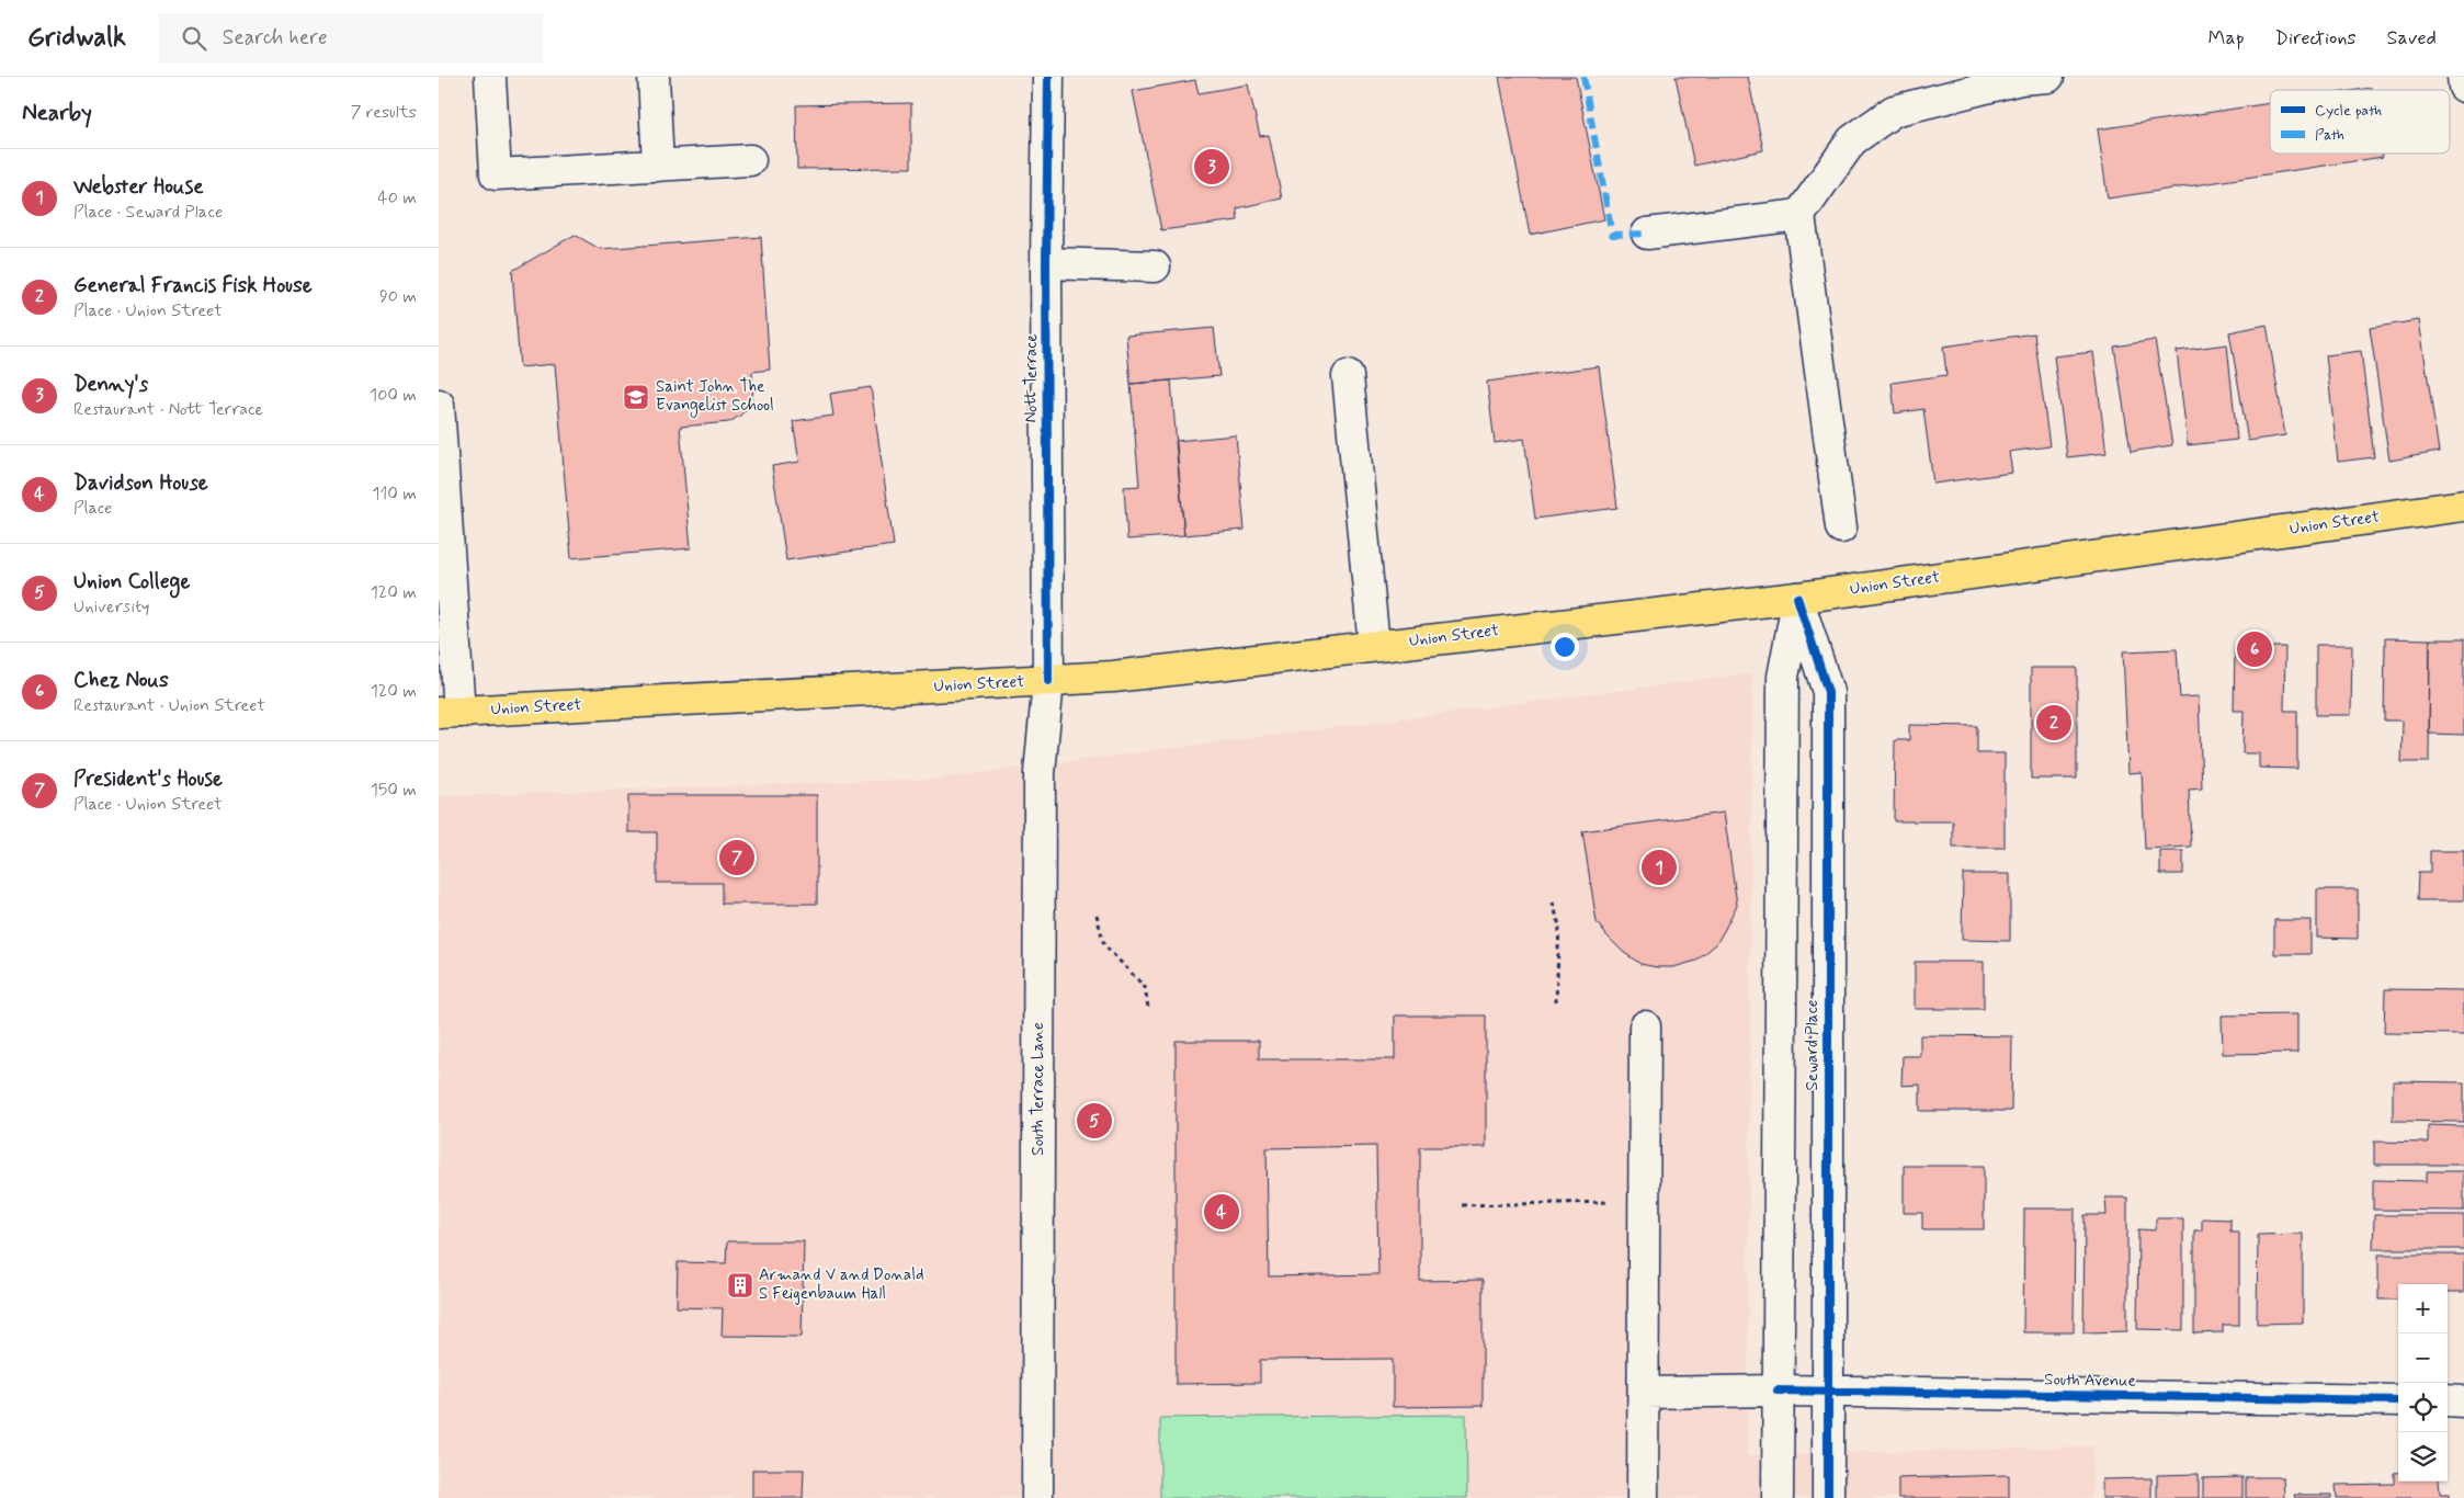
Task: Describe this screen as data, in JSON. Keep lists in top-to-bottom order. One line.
{"streets":{"main road":["Union Street"],"street":["Nott Terrace","Seward Place","South Terrace Lane","South Avenue"]},"crossings":[["Nott Terrace","Union Street"],["Nott Terrace","South Terrace Lane"],["Union Street","Seward Place"],["Union Street","South Terrace Lane"],["Seward Place","South Avenue"]],"places":{"school or university":["Saint John The Evangelist School"],"building":["Armand V and Donald S Feigenbaum Hall"]},"legend":["Cycle path","Path"],"page":{"header":"Gridwalk","search":"Search here","nav":["Map","Directions","Saved"],"heading":["Nearby","7 results"],"pins":["3","6","2","7","1","5","4"],"list":[{"mark":"1","name":"Webster House","note":"Place · Seward Place","value":"40 m"},{"mark":"2","name":"General Francis Fisk House","note":"Place · Union Street","value":"90 m"},{"mark":"3","name":"Denny's","note":"Restaurant · Nott Terrace","value":"100 m"},{"mark":"4","name":"Davidson House","note":"Place","value":"110 m"},{"mark":"5","name":"Union College","note":"University","value":"120 m"},{"mark":"6","name":"Chez Nous","note":"Restaurant · Union Street","value":"120 m"},{"mark":"7","name":"President's House","note":"Place · Union Street","value":"150 m"}],"map_buttons":["+","−"]}}
